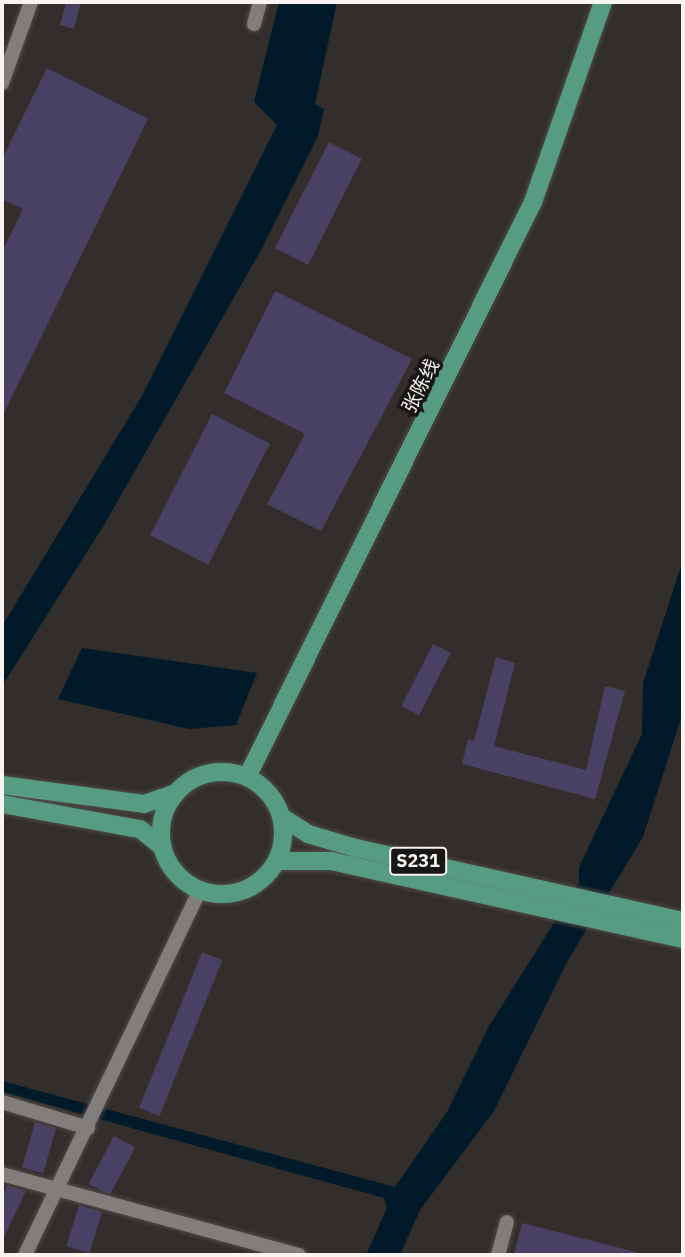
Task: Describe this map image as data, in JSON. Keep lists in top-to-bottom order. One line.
{"streets":{"main road":["张陈线","S231"]},"crossings":[["张陈线","S231"]]}
